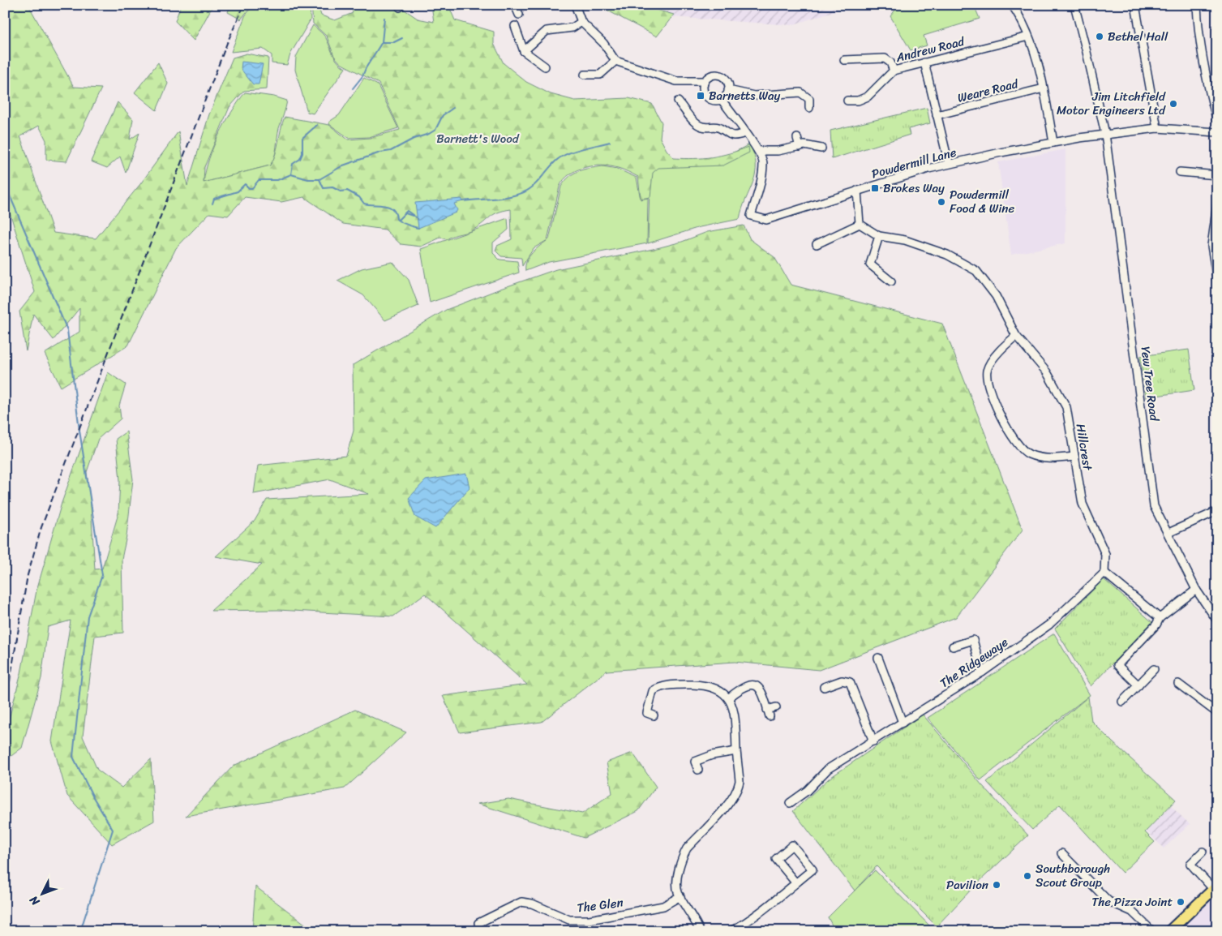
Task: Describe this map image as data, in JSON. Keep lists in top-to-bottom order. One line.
{"streets":{"street":["Andrew Road","Weare Road","Powdermill Lane","Yew Tree Road","Hillcrest","The Ridgewaye","The Glen"]},"crossings":[["Powdermill Lane","Yew Tree Road"],["Hillcrest","The Ridgewaye"]],"parks":["Barnett's Wood"],"places":{"other":["Bethel Hall","Jim Litchfield Motor Engineers Ltd","Powdermill Food & Wine","Southborough Scout Group","Pavilion","The Pizza Joint"],"transit":["Barnetts Way","Brokes Way"]},"north":"bottom left"}
